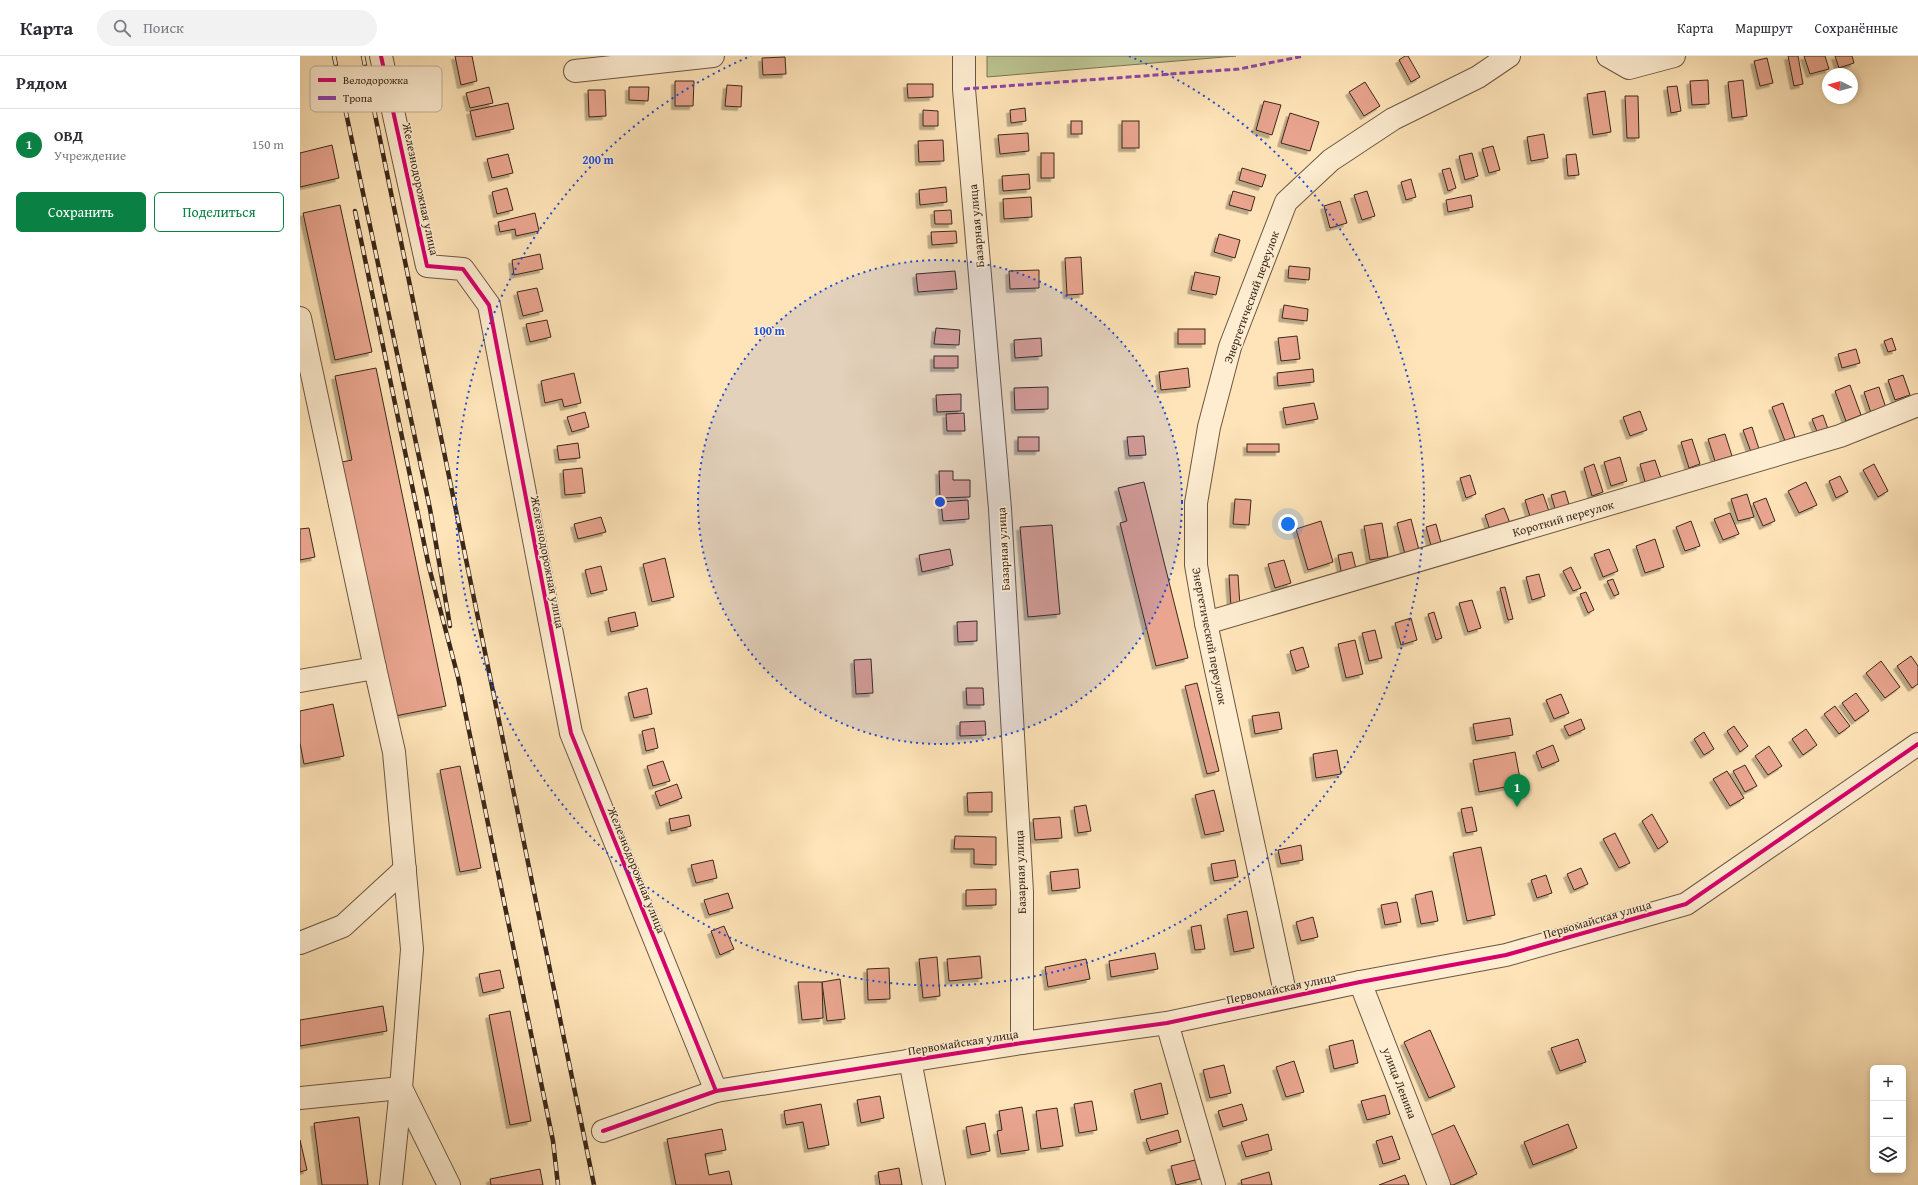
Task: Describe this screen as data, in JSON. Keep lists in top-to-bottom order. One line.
{"streets":{"street":["Железнодорожная улица","Базарная улица","Энергетический переулок","Короткий переулок","Первомайская улица","улица Ленина"]},"crossings":[["Железнодорожная улица","Первомайская улица"],["Базарная улица","Первомайская улица"],["Энергетический переулок","Короткий переулок"],["Энергетический переулок","Первомайская улица"],["Первомайская улица","улица Ленина"]],"legend":["Велодорожка","Тропа"],"north":"left","page":{"header":"Карта","search":"Поиск","nav":["Карта","Маршрут","Сохранённые"],"heading":"Рядом","list":[{"mark":"1","name":"ОВД","note":"Учреждение","value":"150 m"}],"buttons":["Сохранить","Поделиться"],"pins":"1","map_buttons":["+","−"]},"rings":["200 m","100 m"]}
